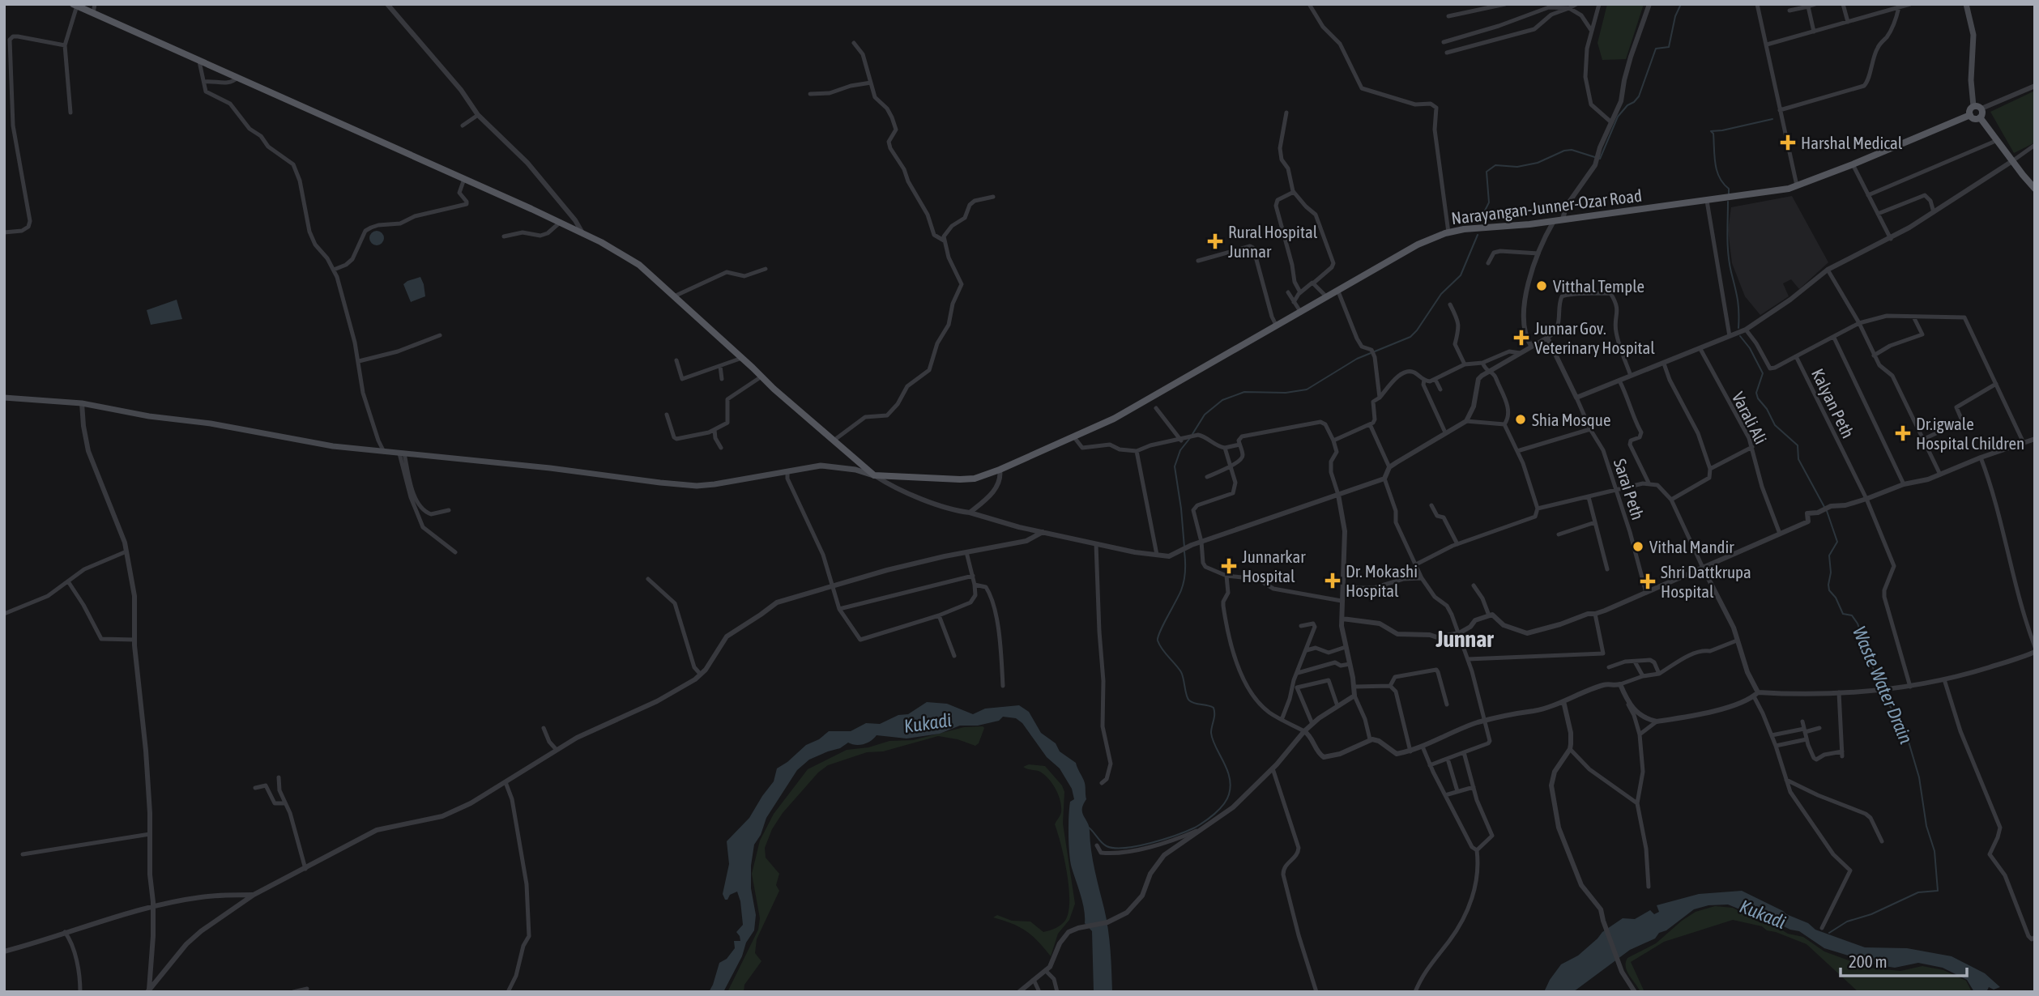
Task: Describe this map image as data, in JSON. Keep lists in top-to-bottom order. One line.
{"streets":{"main road":["Narayangan-Junner-Ozar Road"],"street":["Kalyan Peth","Varali Ali","Sarai Peth"]},"districts":["Junnar"],"water":["Waste Water Drain","Kukadi"],"places":{"health":["Harshal Medical","Rural Hospital Junnar","Junnar Gov. Veterinary Hospital","Dr.igwale Hospital Children","Junnarkar Hospital","Dr. Mokashi Hospital","Shri Dattkrupa Hospital"],"other":["Vitthal Temple","Shia Mosque","Vithal Mandir"]},"scale_bar":"200 m"}
